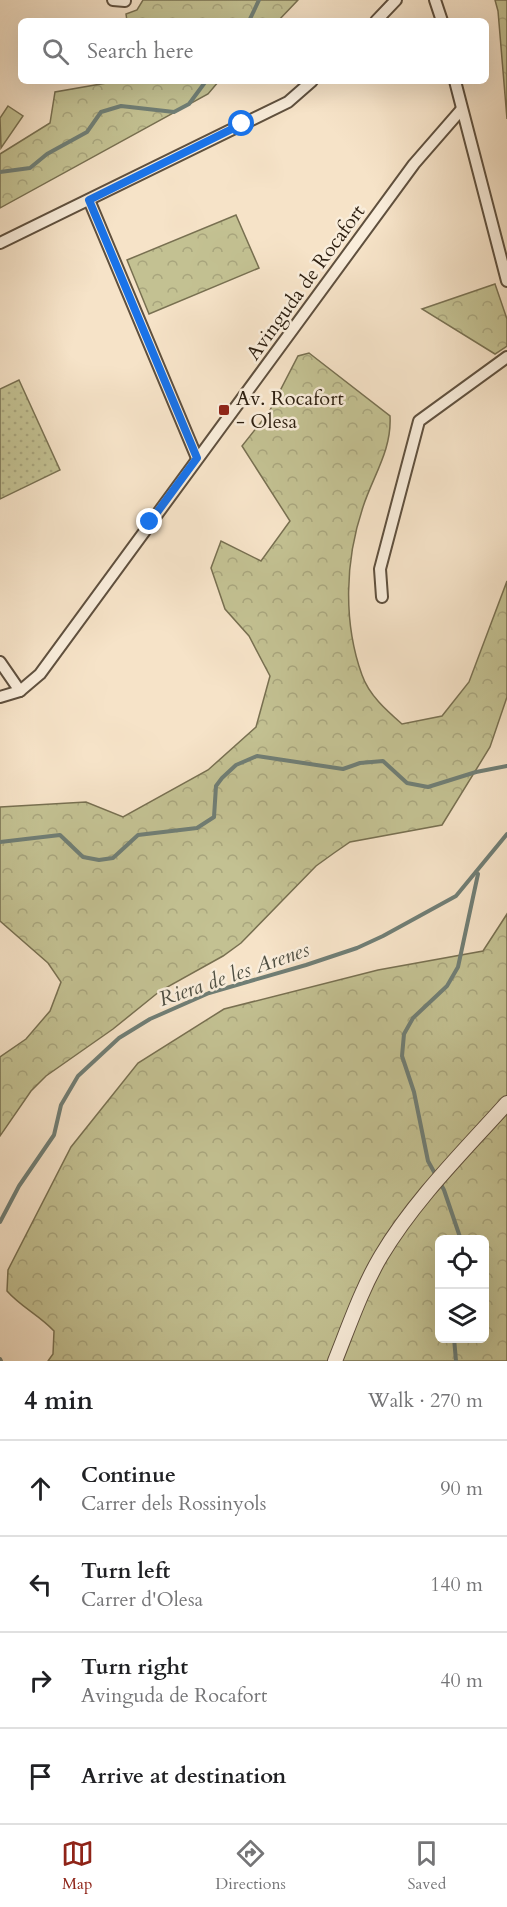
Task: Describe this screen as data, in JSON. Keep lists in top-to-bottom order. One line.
{"streets":{"street":["Avinguda de Rocafort"]},"water":["Riera de les Arenes"],"places":{"transit":["Av. Rocafort - Olesa"]},"page":{"search":"Search here","heading":["4 min","Walk · 270 m"],"list":[["Continue","Carrer dels Rossinyols","90 m"],["Turn left","Carrer d'Olesa","140 m"],["Turn right","Avinguda de Rocafort","40 m"],"Arrive at destination"],"nav":["Map","Directions","Saved"]}}
